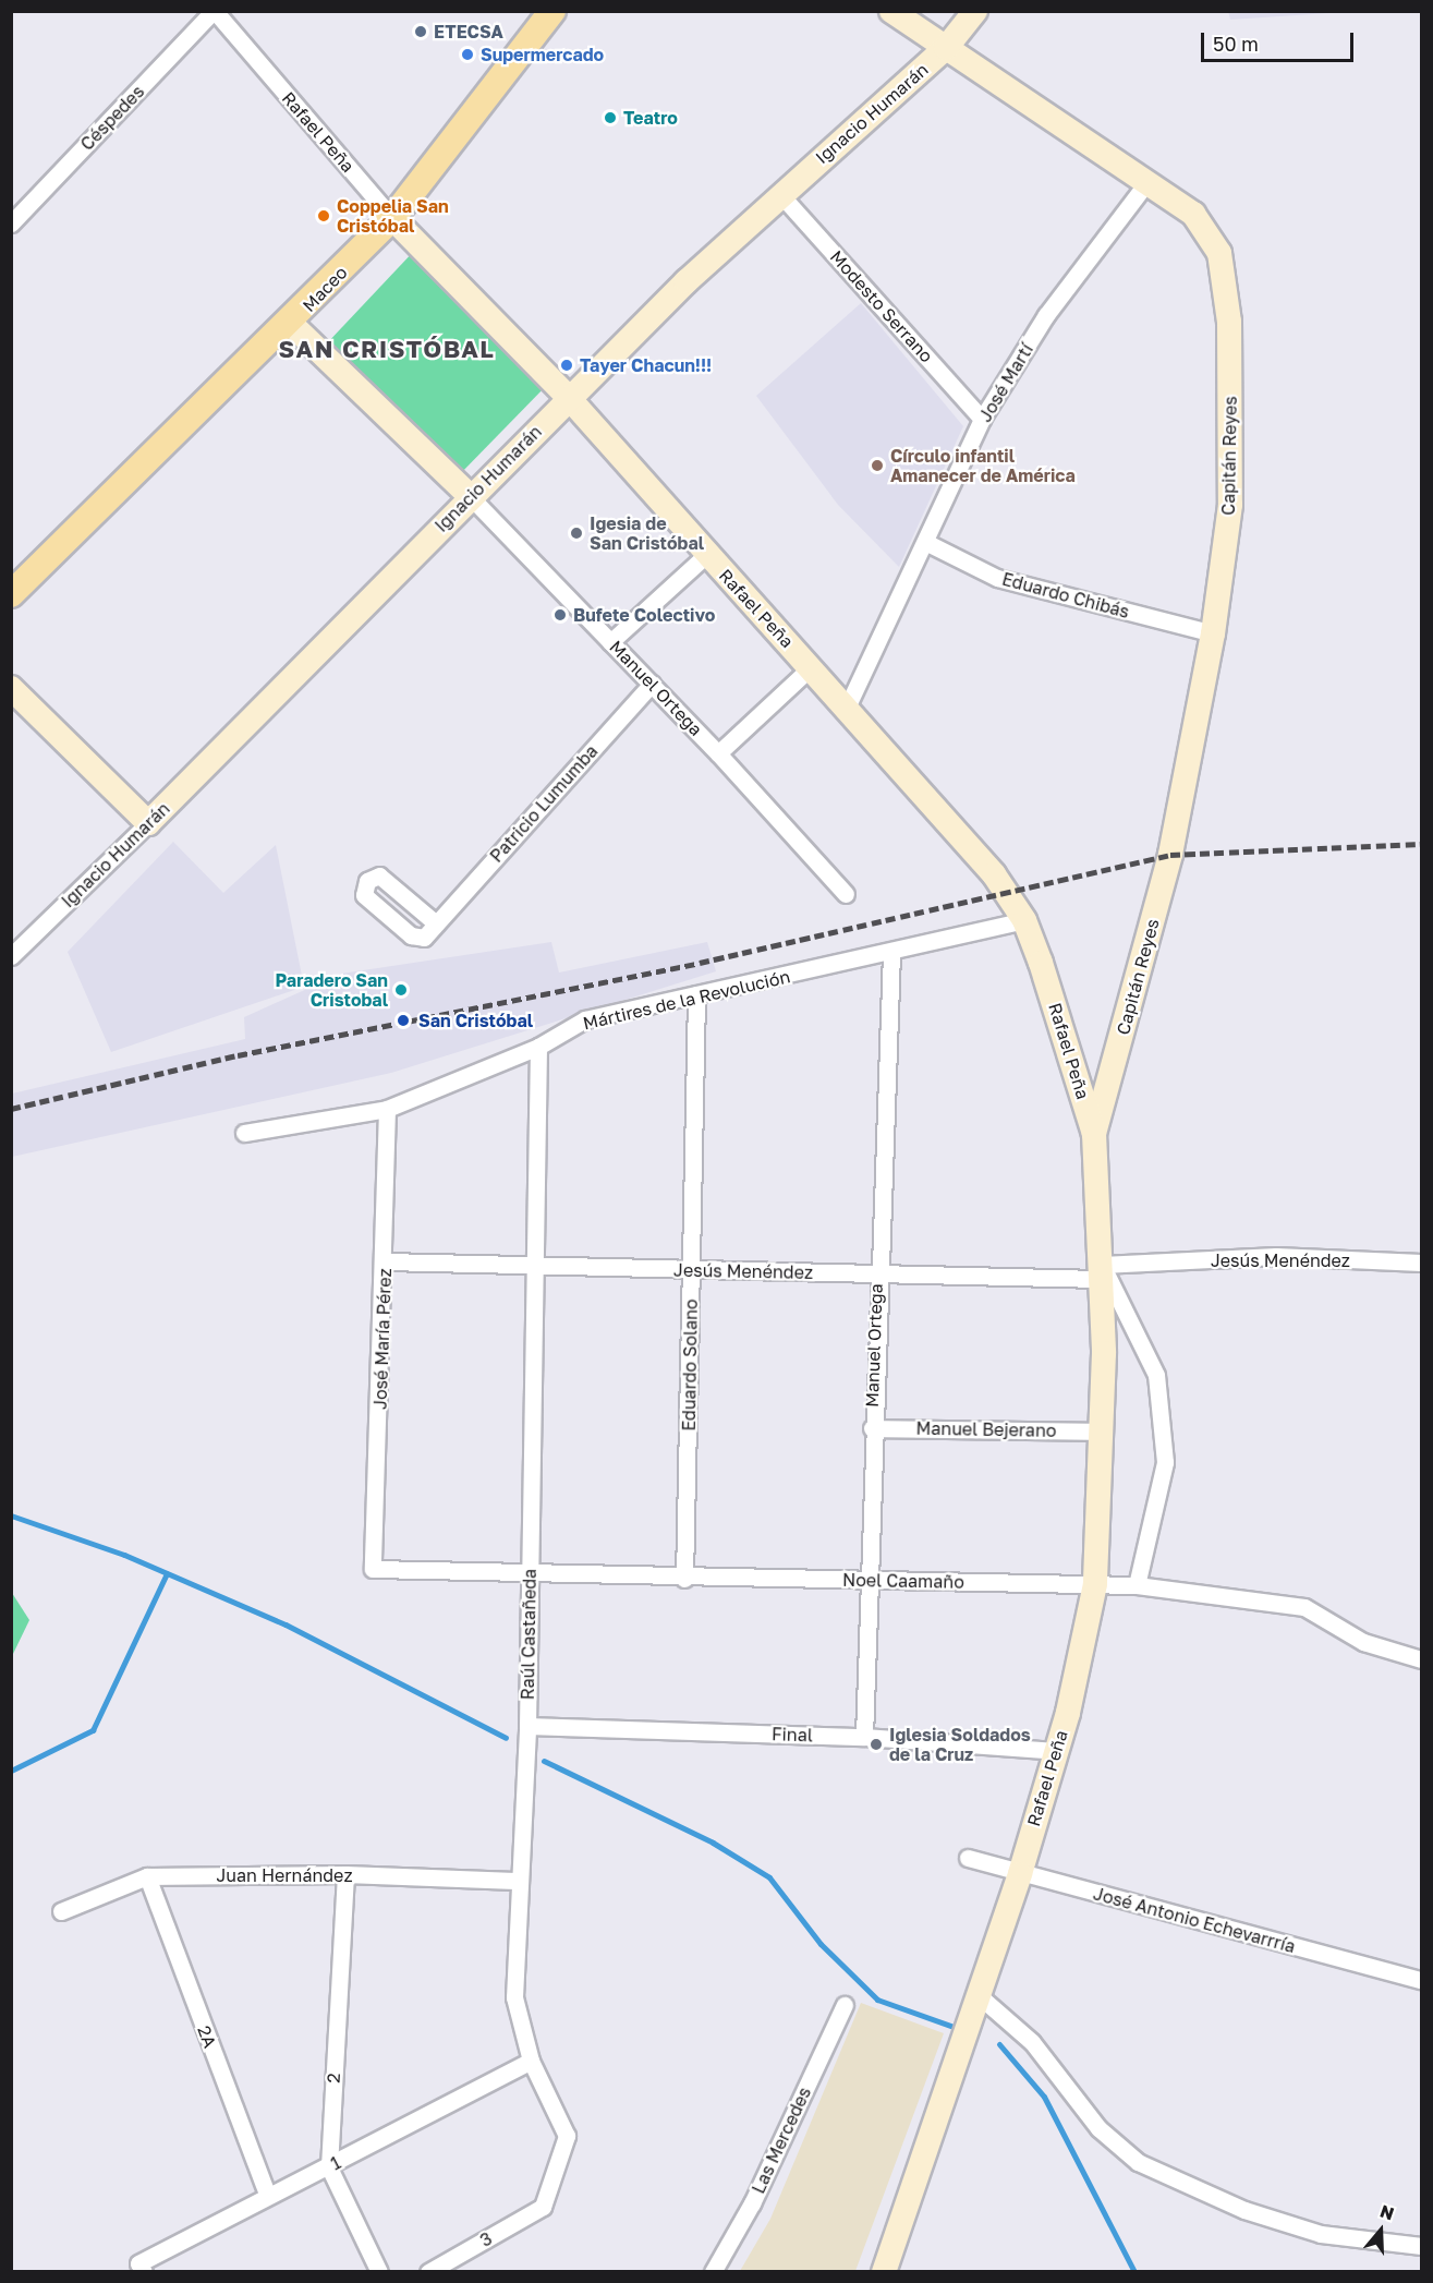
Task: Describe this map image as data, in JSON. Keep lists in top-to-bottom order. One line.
{"streets":{"main road":["Maceo"],"street":["Ignacio Humarán","Céspedes","Rafael Peña","Modesto Serrano","José Martí","Capitán Reyes","Eduardo Chibás","Manuel Ortega","Patricio Lumumba","Mártires de la Revolución","Jesús Menéndez","José María Pérez","Eduardo Solano","Manuel Bejerano","Noel Caamaño","Raúl Castañeda","Final","Juan Hernández","José Antonio Echevarrría","2A","2","Las Mercedes","1","3"]},"crossings":[["Ignacio Humarán","Rafael Peña"],["Ignacio Humarán","Modesto Serrano"],["Ignacio Humarán","Capitán Reyes"],["Ignacio Humarán","Manuel Ortega"],["Céspedes","Rafael Peña"],["Rafael Peña","Maceo"],["Rafael Peña","José Martí"],["Rafael Peña","Capitán Reyes"],["Rafael Peña","Mártires de la Revolución"],["Rafael Peña","Jesús Menéndez"],["Rafael Peña","Manuel Bejerano"],["Rafael Peña","Noel Caamaño"],["Rafael Peña","Final"],["Rafael Peña","José Antonio Echevarrría"],["Maceo","Manuel Ortega"],["Modesto Serrano","José Martí"],["José Martí","Capitán Reyes"],["José Martí","Eduardo Chibás"],["Capitán Reyes","Eduardo Chibás"],["Manuel Ortega","Patricio Lumumba"],["Manuel Ortega","Mártires de la Revolución"],["Manuel Ortega","Jesús Menéndez"],["Manuel Ortega","Manuel Bejerano"],["Manuel Ortega","Noel Caamaño"],["Manuel Ortega","Final"],["Mártires de la Revolución","José María Pérez"],["Mártires de la Revolución","Eduardo Solano"],["Mártires de la Revolución","Raúl Castañeda"],["Jesús Menéndez","José María Pérez"],["Jesús Menéndez","Eduardo Solano"],["Jesús Menéndez","Raúl Castañeda"],["José María Pérez","Noel Caamaño"],["Eduardo Solano","Noel Caamaño"],["Noel Caamaño","Raúl Castañeda"],["Raúl Castañeda","Final"],["Raúl Castañeda","Juan Hernández"],["Raúl Castañeda","1"],["Raúl Castañeda","3"],["Juan Hernández","2A"],["Juan Hernández","2"],["2A","1"],["2","1"]],"districts":["SAN CRISTÓBAL"],"places":["ETECSA","Supermercado","Teatro","Coppelia San Cristóbal","Tayer Chacun!!!","Círculo infantil Amanecer de América","Igesia de San Cristóbal","Bufete Colectivo","Paradero San Cristobal","San Cristóbal","Iglesia Soldados de la Cruz"],"scale_bar":"50 m","north":"top"}
